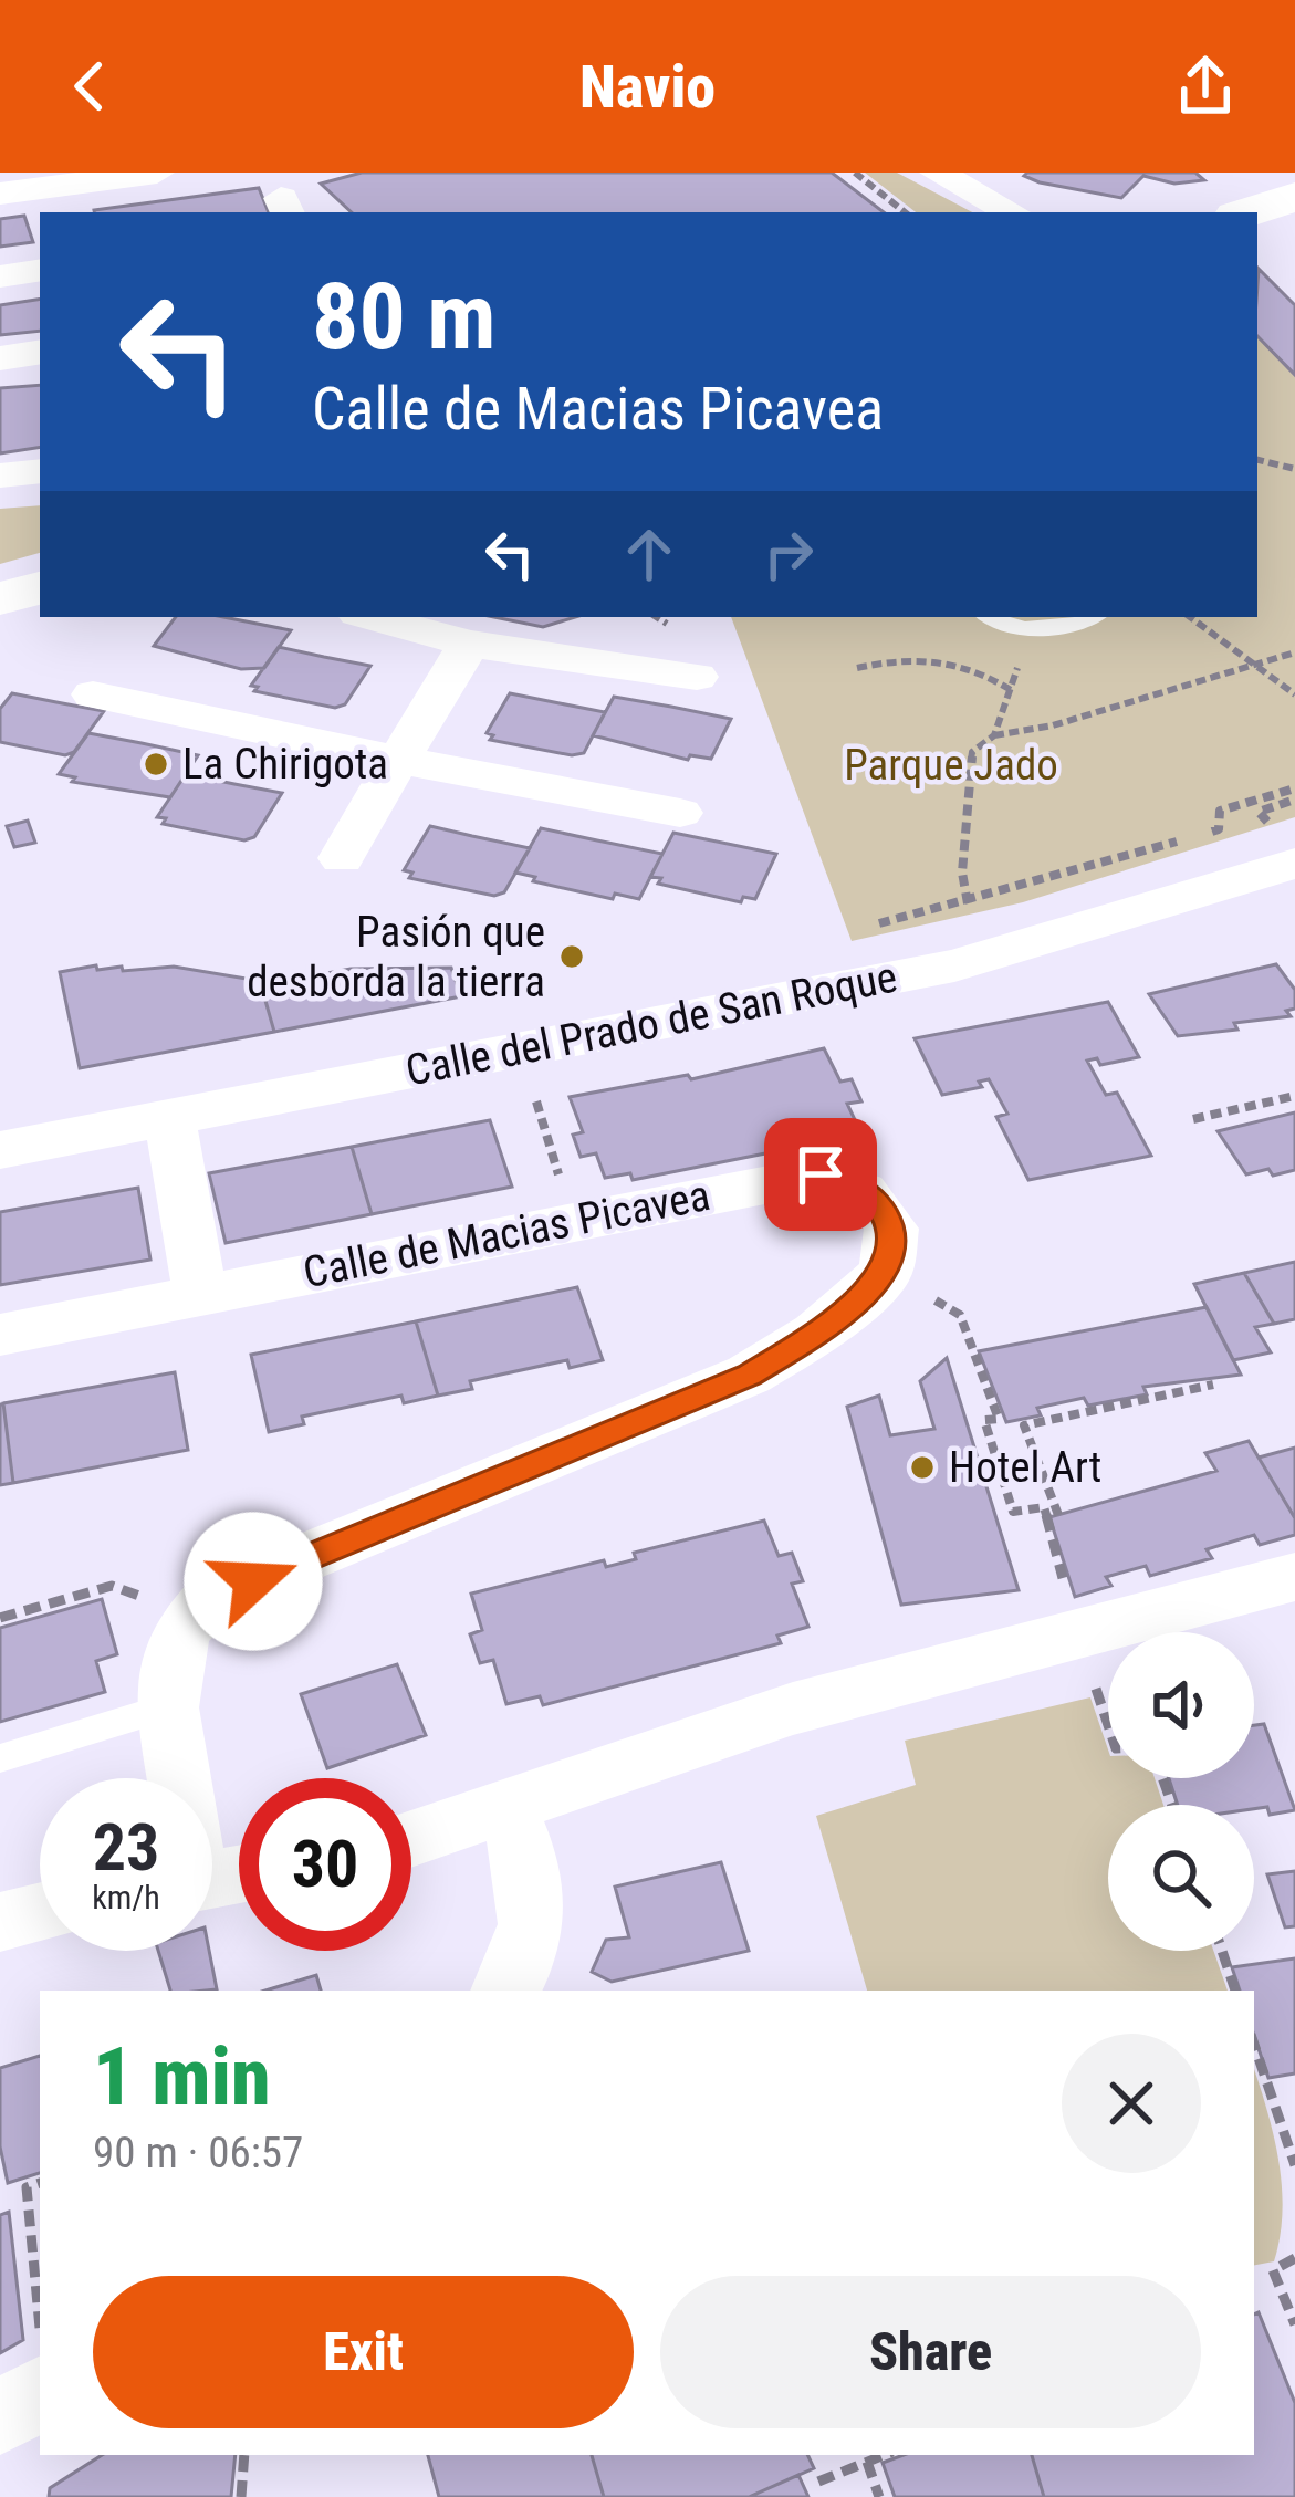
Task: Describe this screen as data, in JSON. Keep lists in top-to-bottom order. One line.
{"streets":{"street":["Calle del Prado de San Roque","Calle de Macias Picavea"]},"parks":["Parque Jado"],"places":["La Chirigota","Pasión que desborda la tierra","Hotel Art"],"page":{"header":"Navio","turn":["80 m","Calle de Macias Picavea"],"speed":"23 km/h","limit":"30","heading":["1 min","90 m · 06:57"],"buttons":["Exit","Share"]}}
